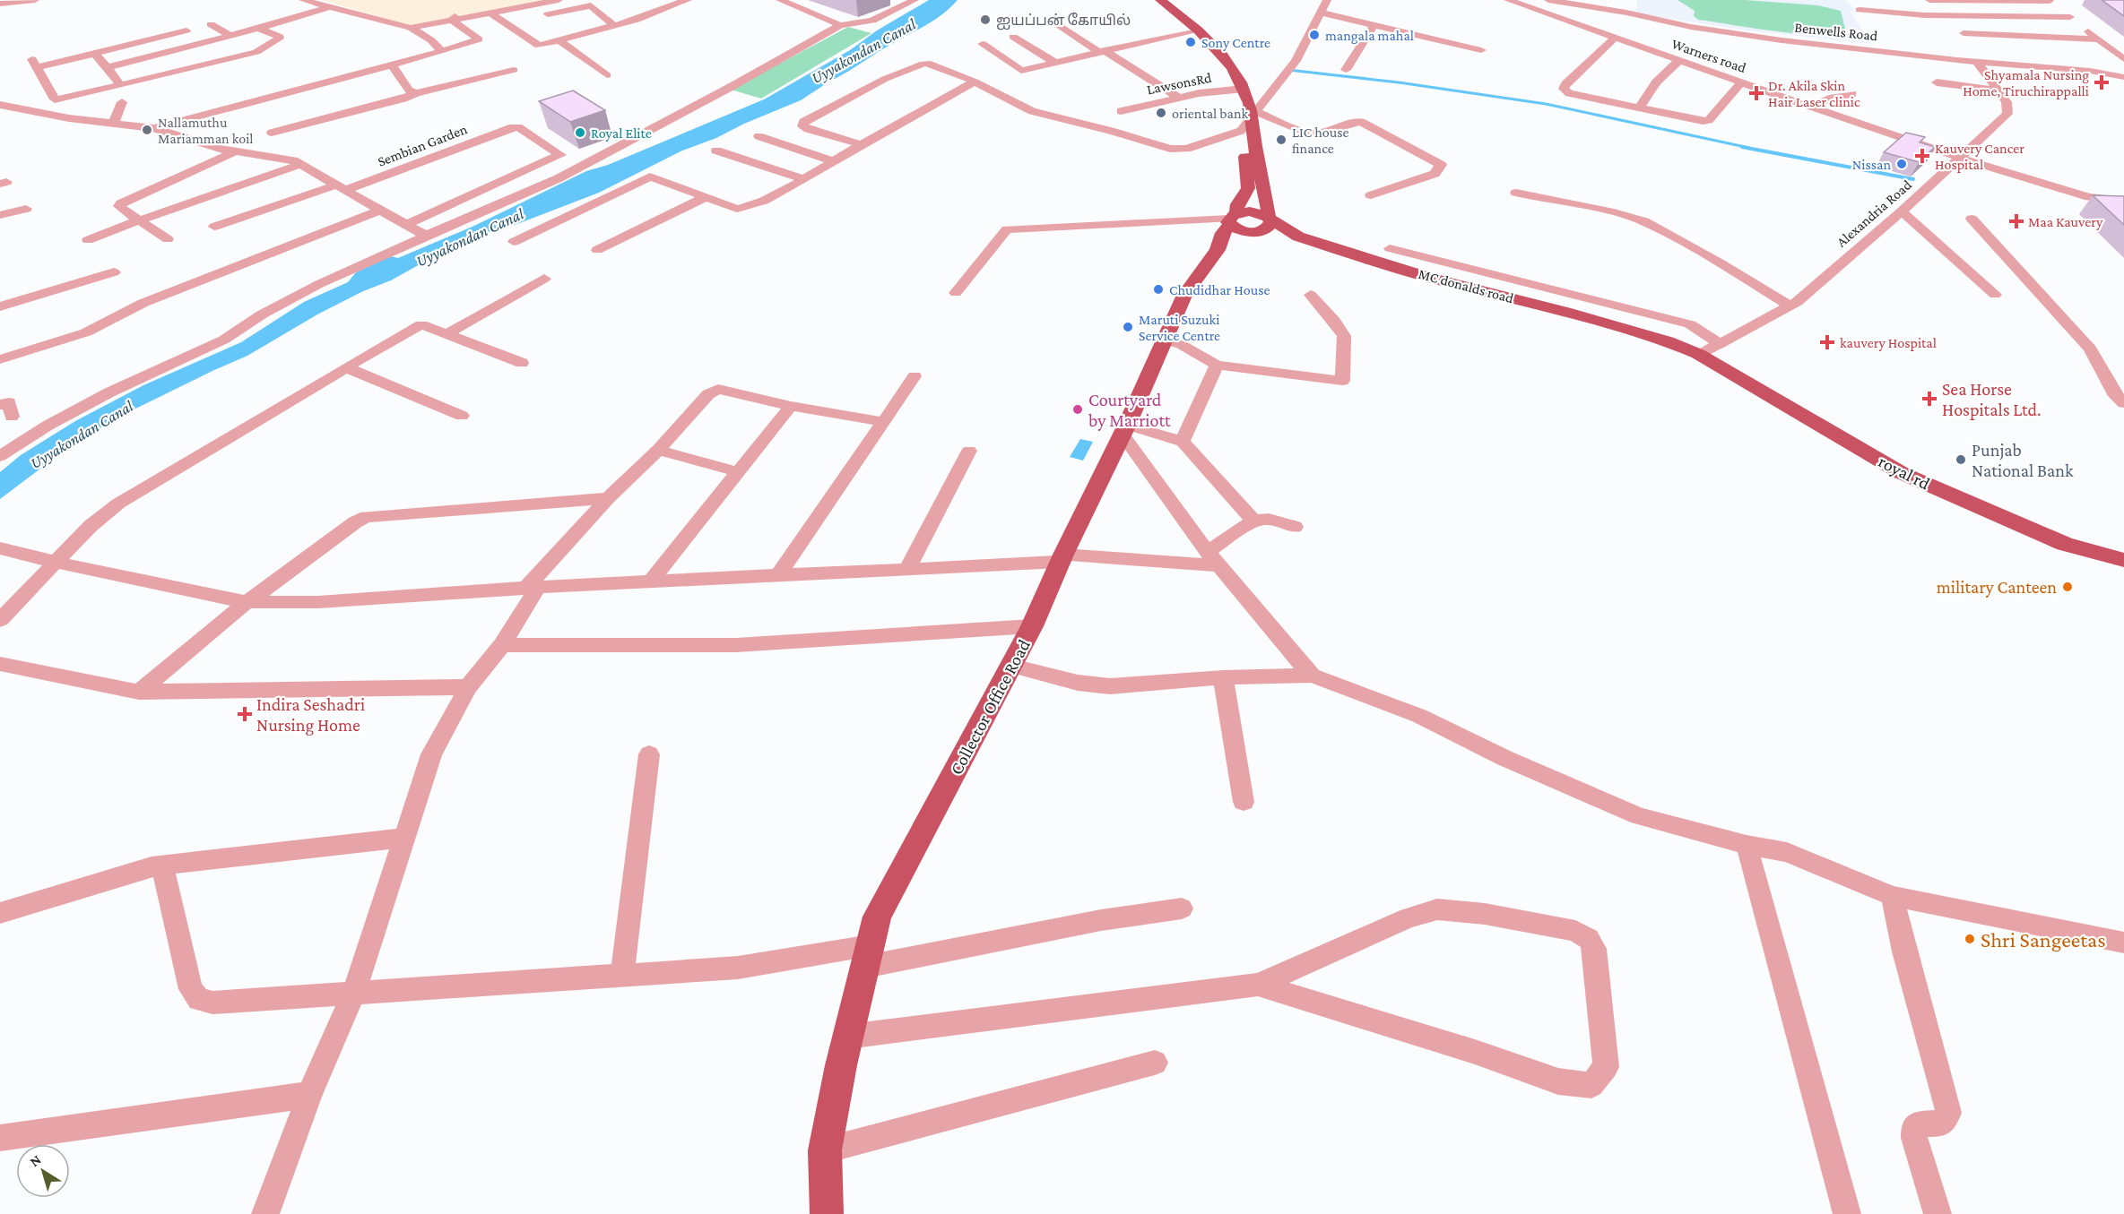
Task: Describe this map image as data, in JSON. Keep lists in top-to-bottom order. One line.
{"streets":{"main road":["MC donalds road","royal rd","Collector Office Road"],"street":["Benwells Road","Warners road","LawsonsRd","Sembian Garden","Alexandria Road"]},"crossings":[["Benwells Road","Alexandria Road"],["Warners road","Alexandria Road"],["Alexandria Road","MC donalds road"],["Alexandria Road","royal rd"],["MC donalds road","royal rd"]],"water":["Uyyakondan Canal"],"places":{"other":["ஐயப்பன் கோயில்","mangala mahal","Sony Centre","oriental bank","Nallamuthu Mariamman koil","Royal Elite","LIC house finance","Nissan","Chudidhar House","Maruti Suzuki Service Centre","Courtyard by Marriott","Punjab National Bank","military Canteen","Shri Sangeetas"],"health":["Shyamala Nursing Home, Tiruchirappalli","Dr. Akila Skin Hair Laser clinic","Kauvery Cancer Hospital","Maa Kauvery","kauvery Hospital","Sea Horse Hospitals Ltd.","Indira Seshadri Nursing Home"]},"north":"top left"}
